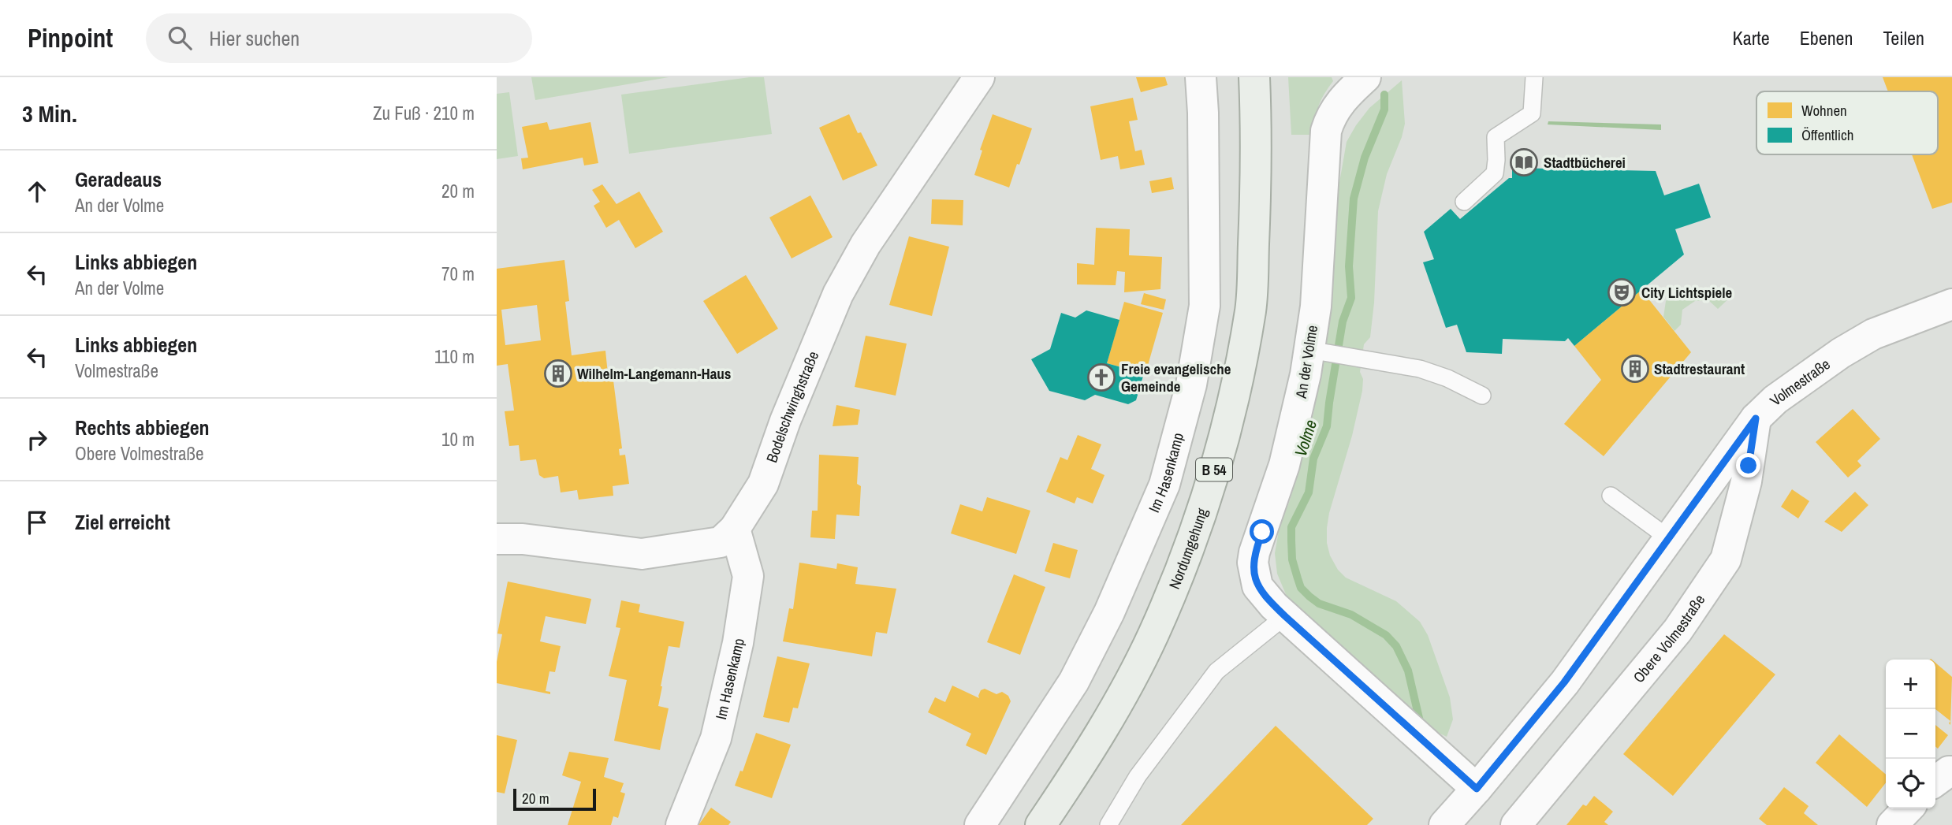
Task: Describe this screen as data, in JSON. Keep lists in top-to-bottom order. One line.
{"streets":{"main road":["B 54","Nordumgehung"],"street":["An der Volme","Volmestraße","Bodelschwinghstraße","Im Hasenkamp","Obere Volmestraße"]},"crossings":[["An der Volme","Volmestraße"],["Volmestraße","Obere Volmestraße"],["Bodelschwinghstraße","Im Hasenkamp"]],"water":["Volme"],"places":{"library":["Stadtbücherei"],"theatre":["City Lichtspiele"],"building":["Stadtrestaurant","Wilhelm-Langemann-Haus"],"church":["Freie evangelische Gemeinde"]},"legend":["Wohnen","Öffentlich"],"scale_bar":"20 m","page":{"header":"Pinpoint","search":"Hier suchen","nav":["Karte","Ebenen","Teilen"],"heading":["3 Min.","Zu Fuß · 210 m"],"list":[["Geradeaus","An der Volme","20 m"],["Links abbiegen","An der Volme","70 m"],["Links abbiegen","Volmestraße","110 m"],["Rechts abbiegen","Obere Volmestraße","10 m"],"Ziel erreicht"],"map_buttons":["+","−"],"scale":"20 m"}}
